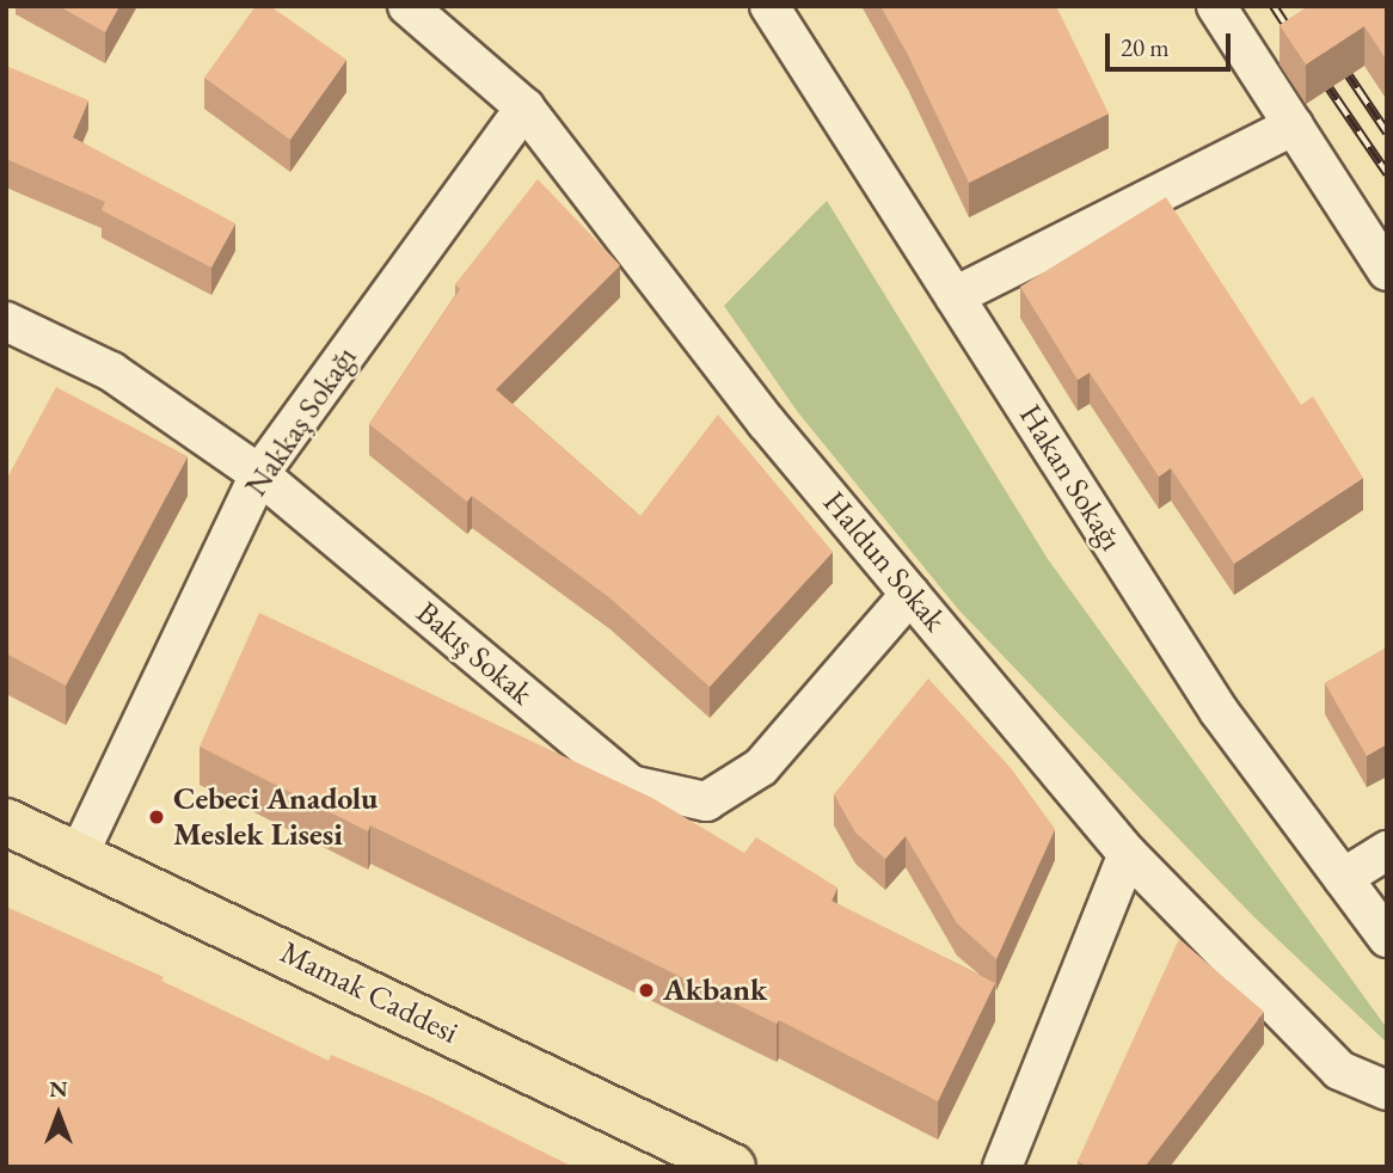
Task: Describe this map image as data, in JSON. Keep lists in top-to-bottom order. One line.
{"streets":{"main road":["Mamak Caddesi"],"street":["Nakkaş Sokağı","Hakan Sokağı","Haldun Sokak","Bakış Sokak"]},"crossings":[["Nakkaş Sokağı","Haldun Sokak"],["Nakkaş Sokağı","Bakış Sokak"],["Nakkaş Sokağı","Mamak Caddesi"],["Haldun Sokak","Bakış Sokak"]],"places":["Cebeci Anadolu Meslek Lisesi","Akbank"],"scale_bar":"20 m","north":"top"}
